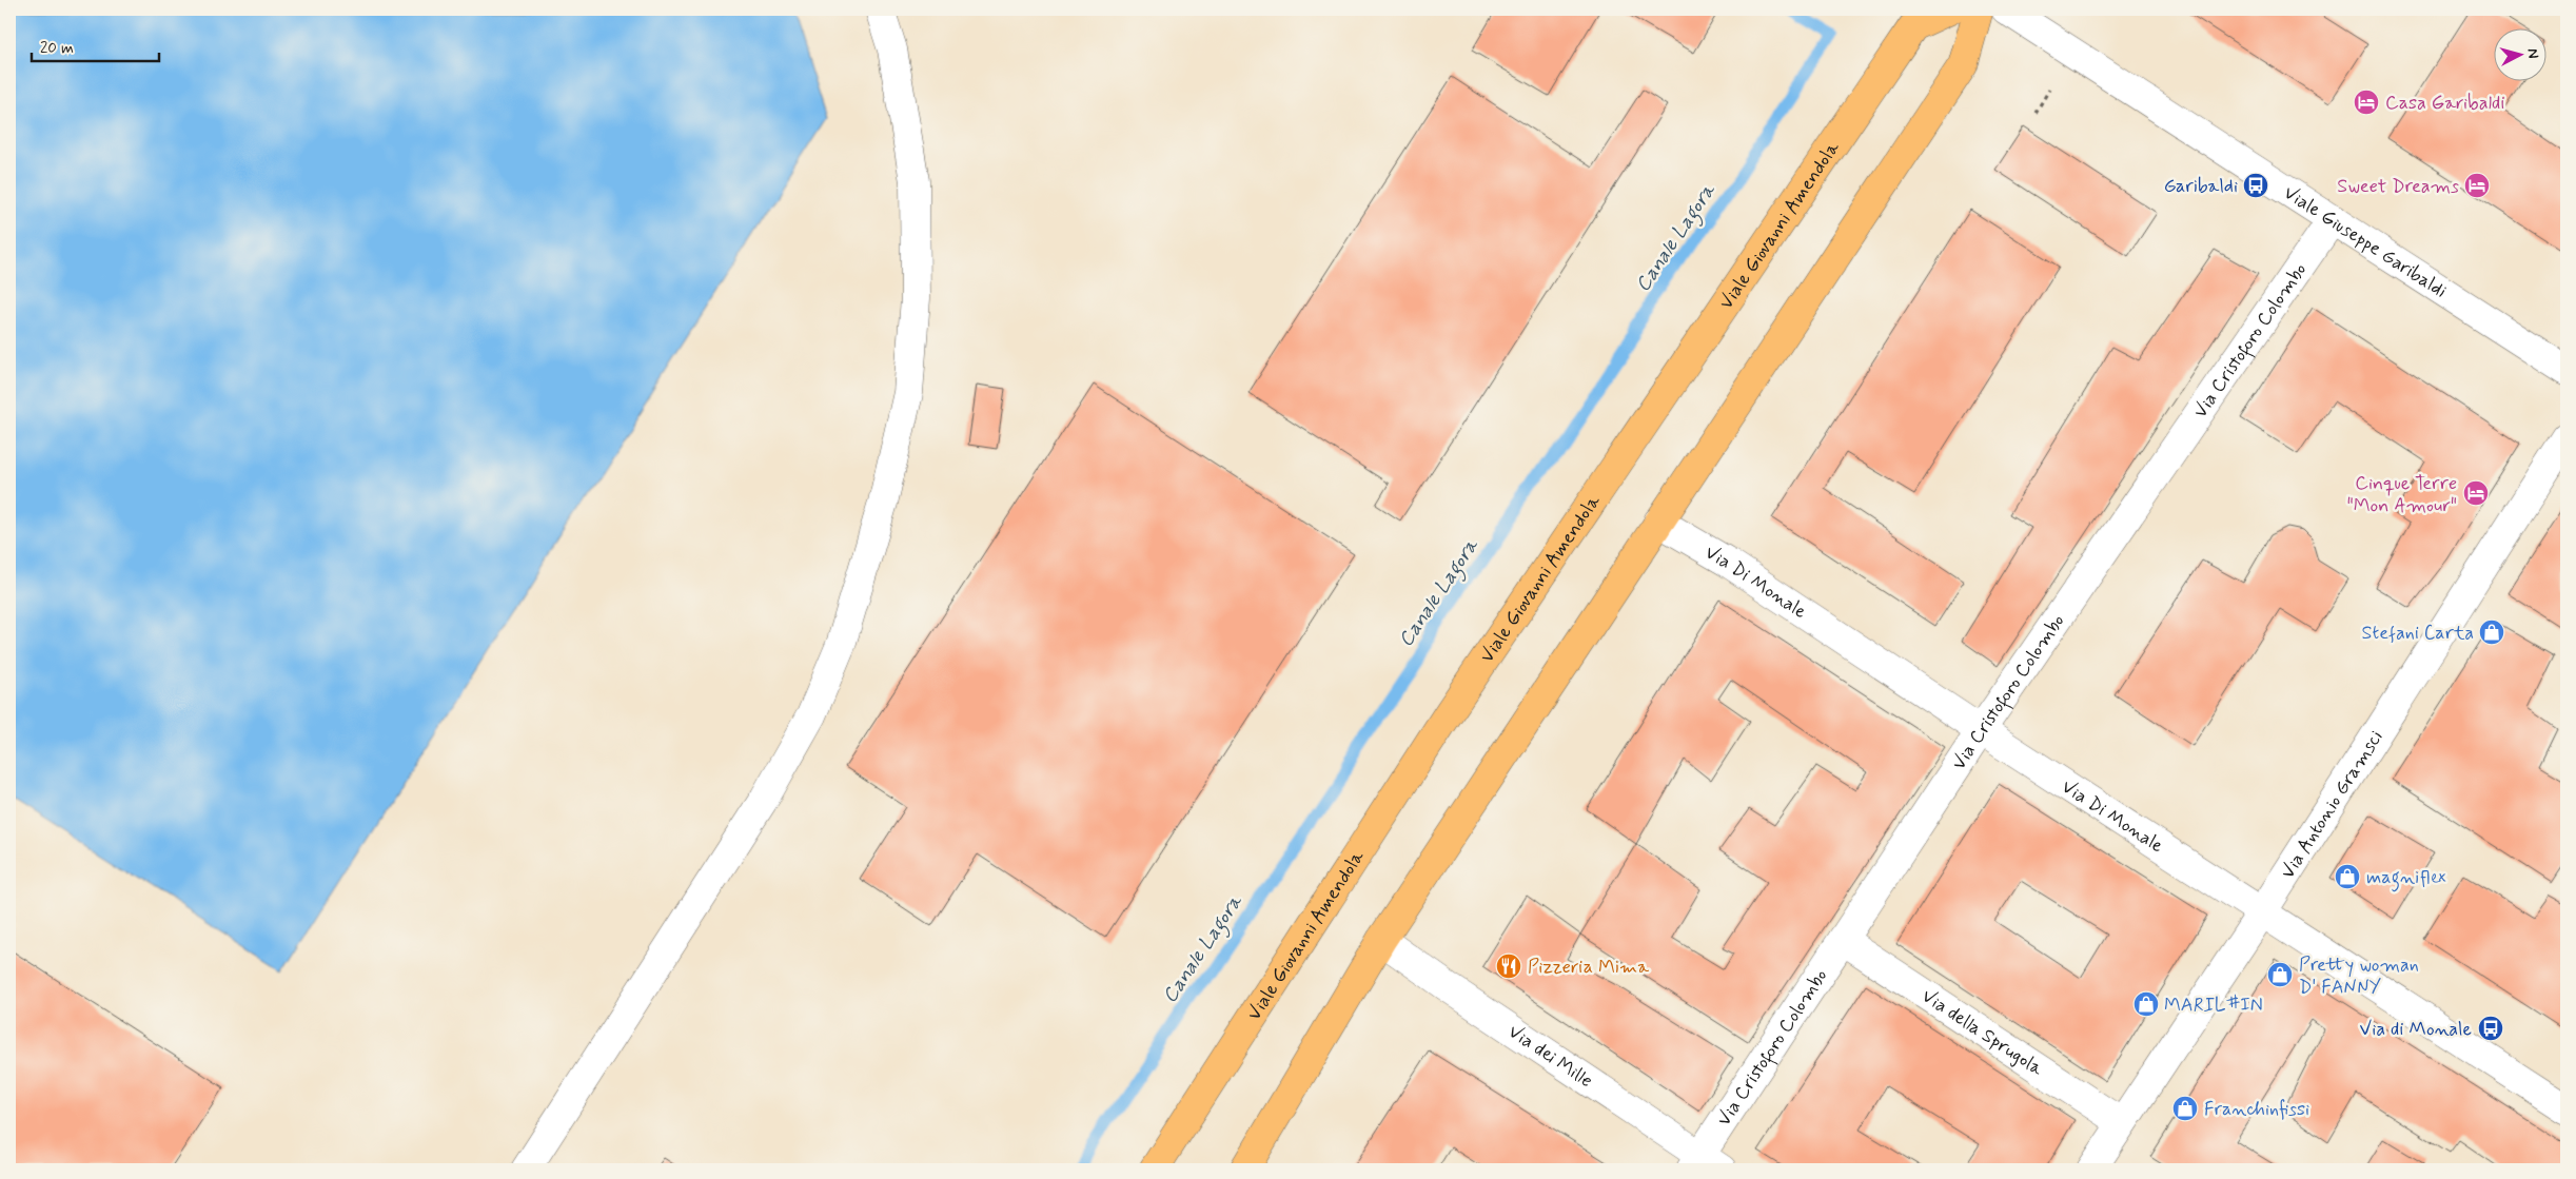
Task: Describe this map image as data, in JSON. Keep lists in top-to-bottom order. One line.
{"streets":{"main road":["Viale Giovanni Amendola"],"street":["Viale Giuseppe Garibaldi","Via Cristoforo Colombo","Via Di Monale","Via Antonio Gramsci","Via della Sprugola","Via dei Mille"]},"crossings":[["Viale Giuseppe Garibaldi","Via Cristoforo Colombo"],["Via Cristoforo Colombo","Via Di Monale"],["Via Cristoforo Colombo","Via della Sprugola"],["Via Cristoforo Colombo","Via dei Mille"],["Via Di Monale","Via Antonio Gramsci"],["Via Antonio Gramsci","Via della Sprugola"]],"water":["Canale Lagora"],"places":{"hotel":["Casa Garibaldi","Sweet Dreams","Cinque Terre \"Mon Amour\""],"bus stop":["Garibaldi","Via di Monale"],"shop":["Stefani Carta","magniflex","Pretty woman D' FANNY","MARIL#IN","Franchinfissi"],"restaurant":["Pizzeria Mima"]},"scale_bar":"20 m","north":"right"}
